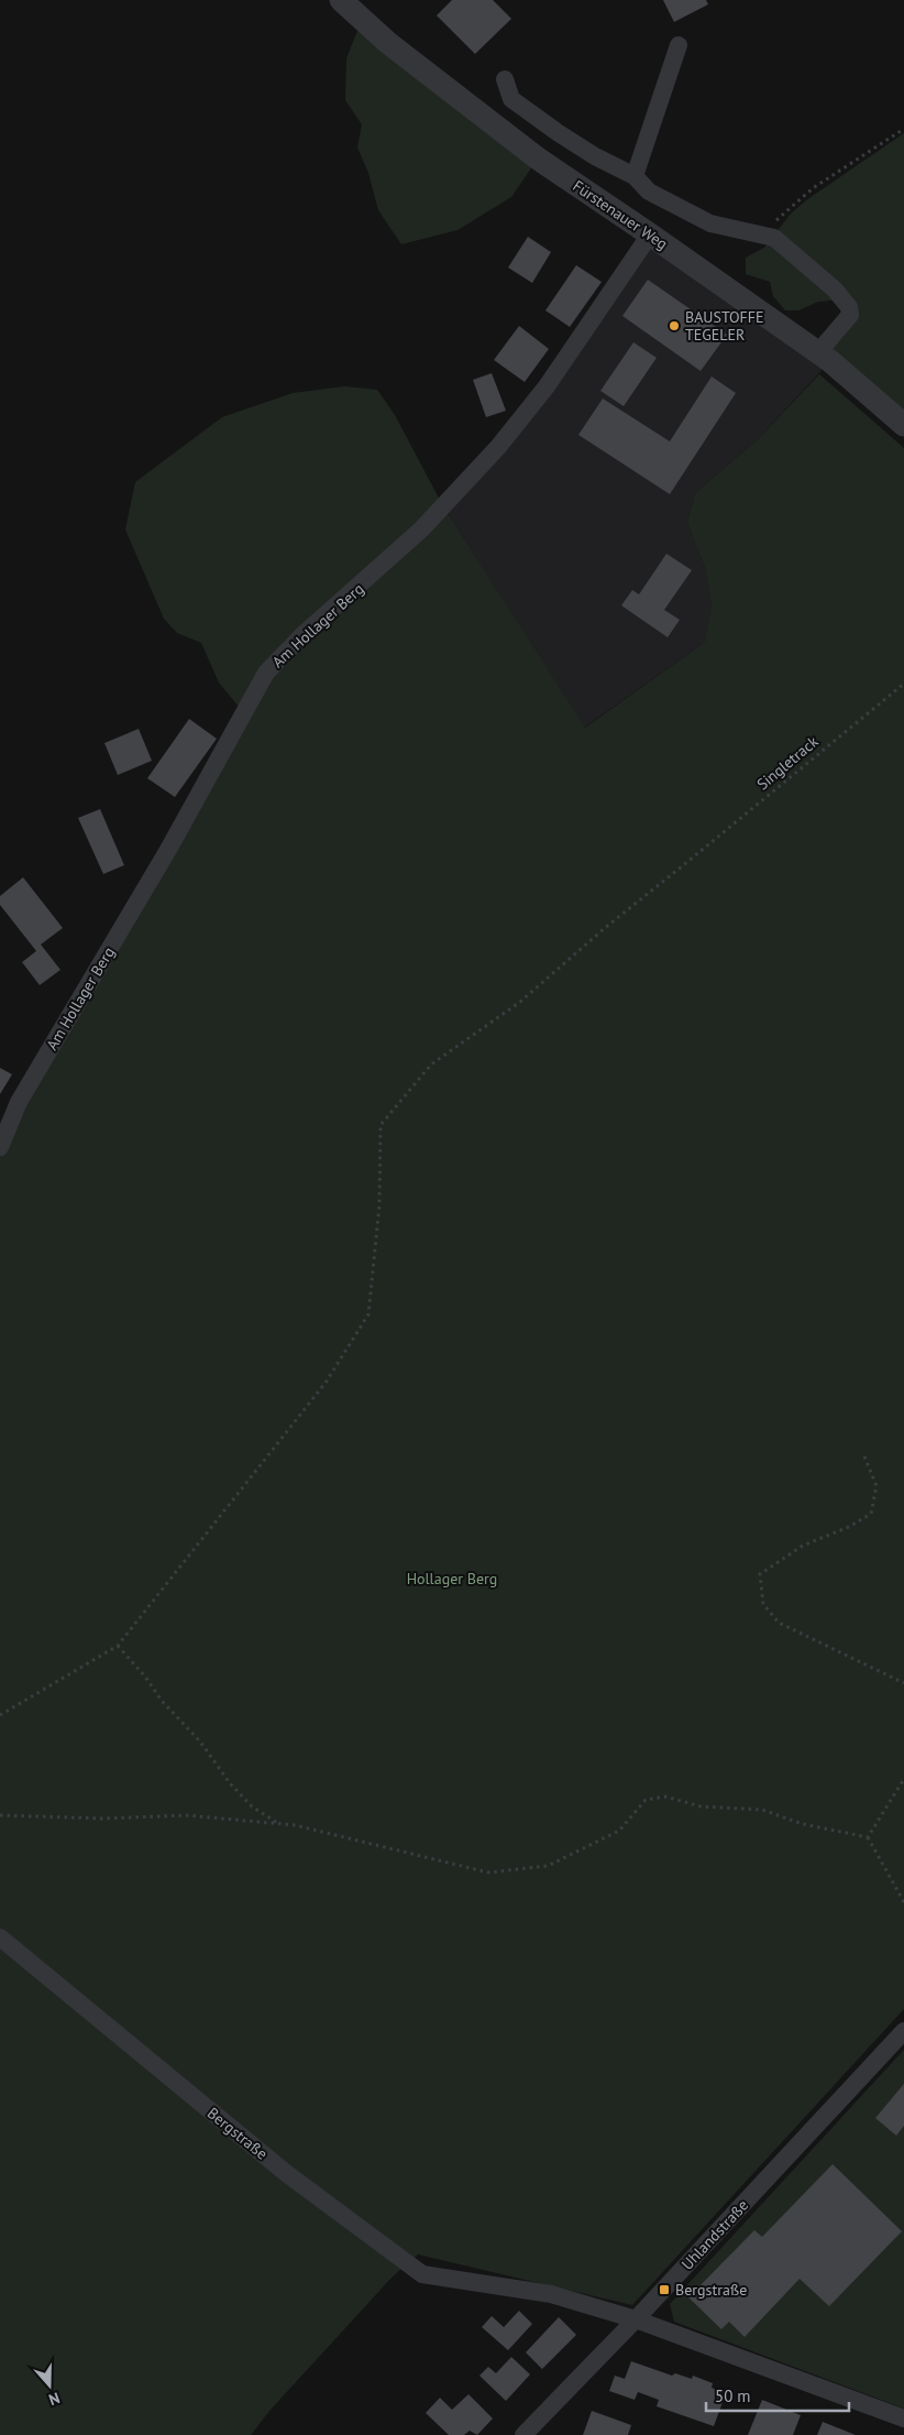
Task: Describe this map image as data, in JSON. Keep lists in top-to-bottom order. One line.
{"streets":{"street":["Fürstenauer Weg","Am Hollager Berg","Bergstraße","Uhlandstraße"],"path":["Singletrack"]},"crossings":[["Fürstenauer Weg","Am Hollager Berg"],["Bergstraße","Uhlandstraße"]],"parks":["Hollager Berg"],"places":{"other":["BAUSTOFFE TEGELER"],"transit":["Bergstraße"]},"scale_bar":"50 m","north":"bottom"}
